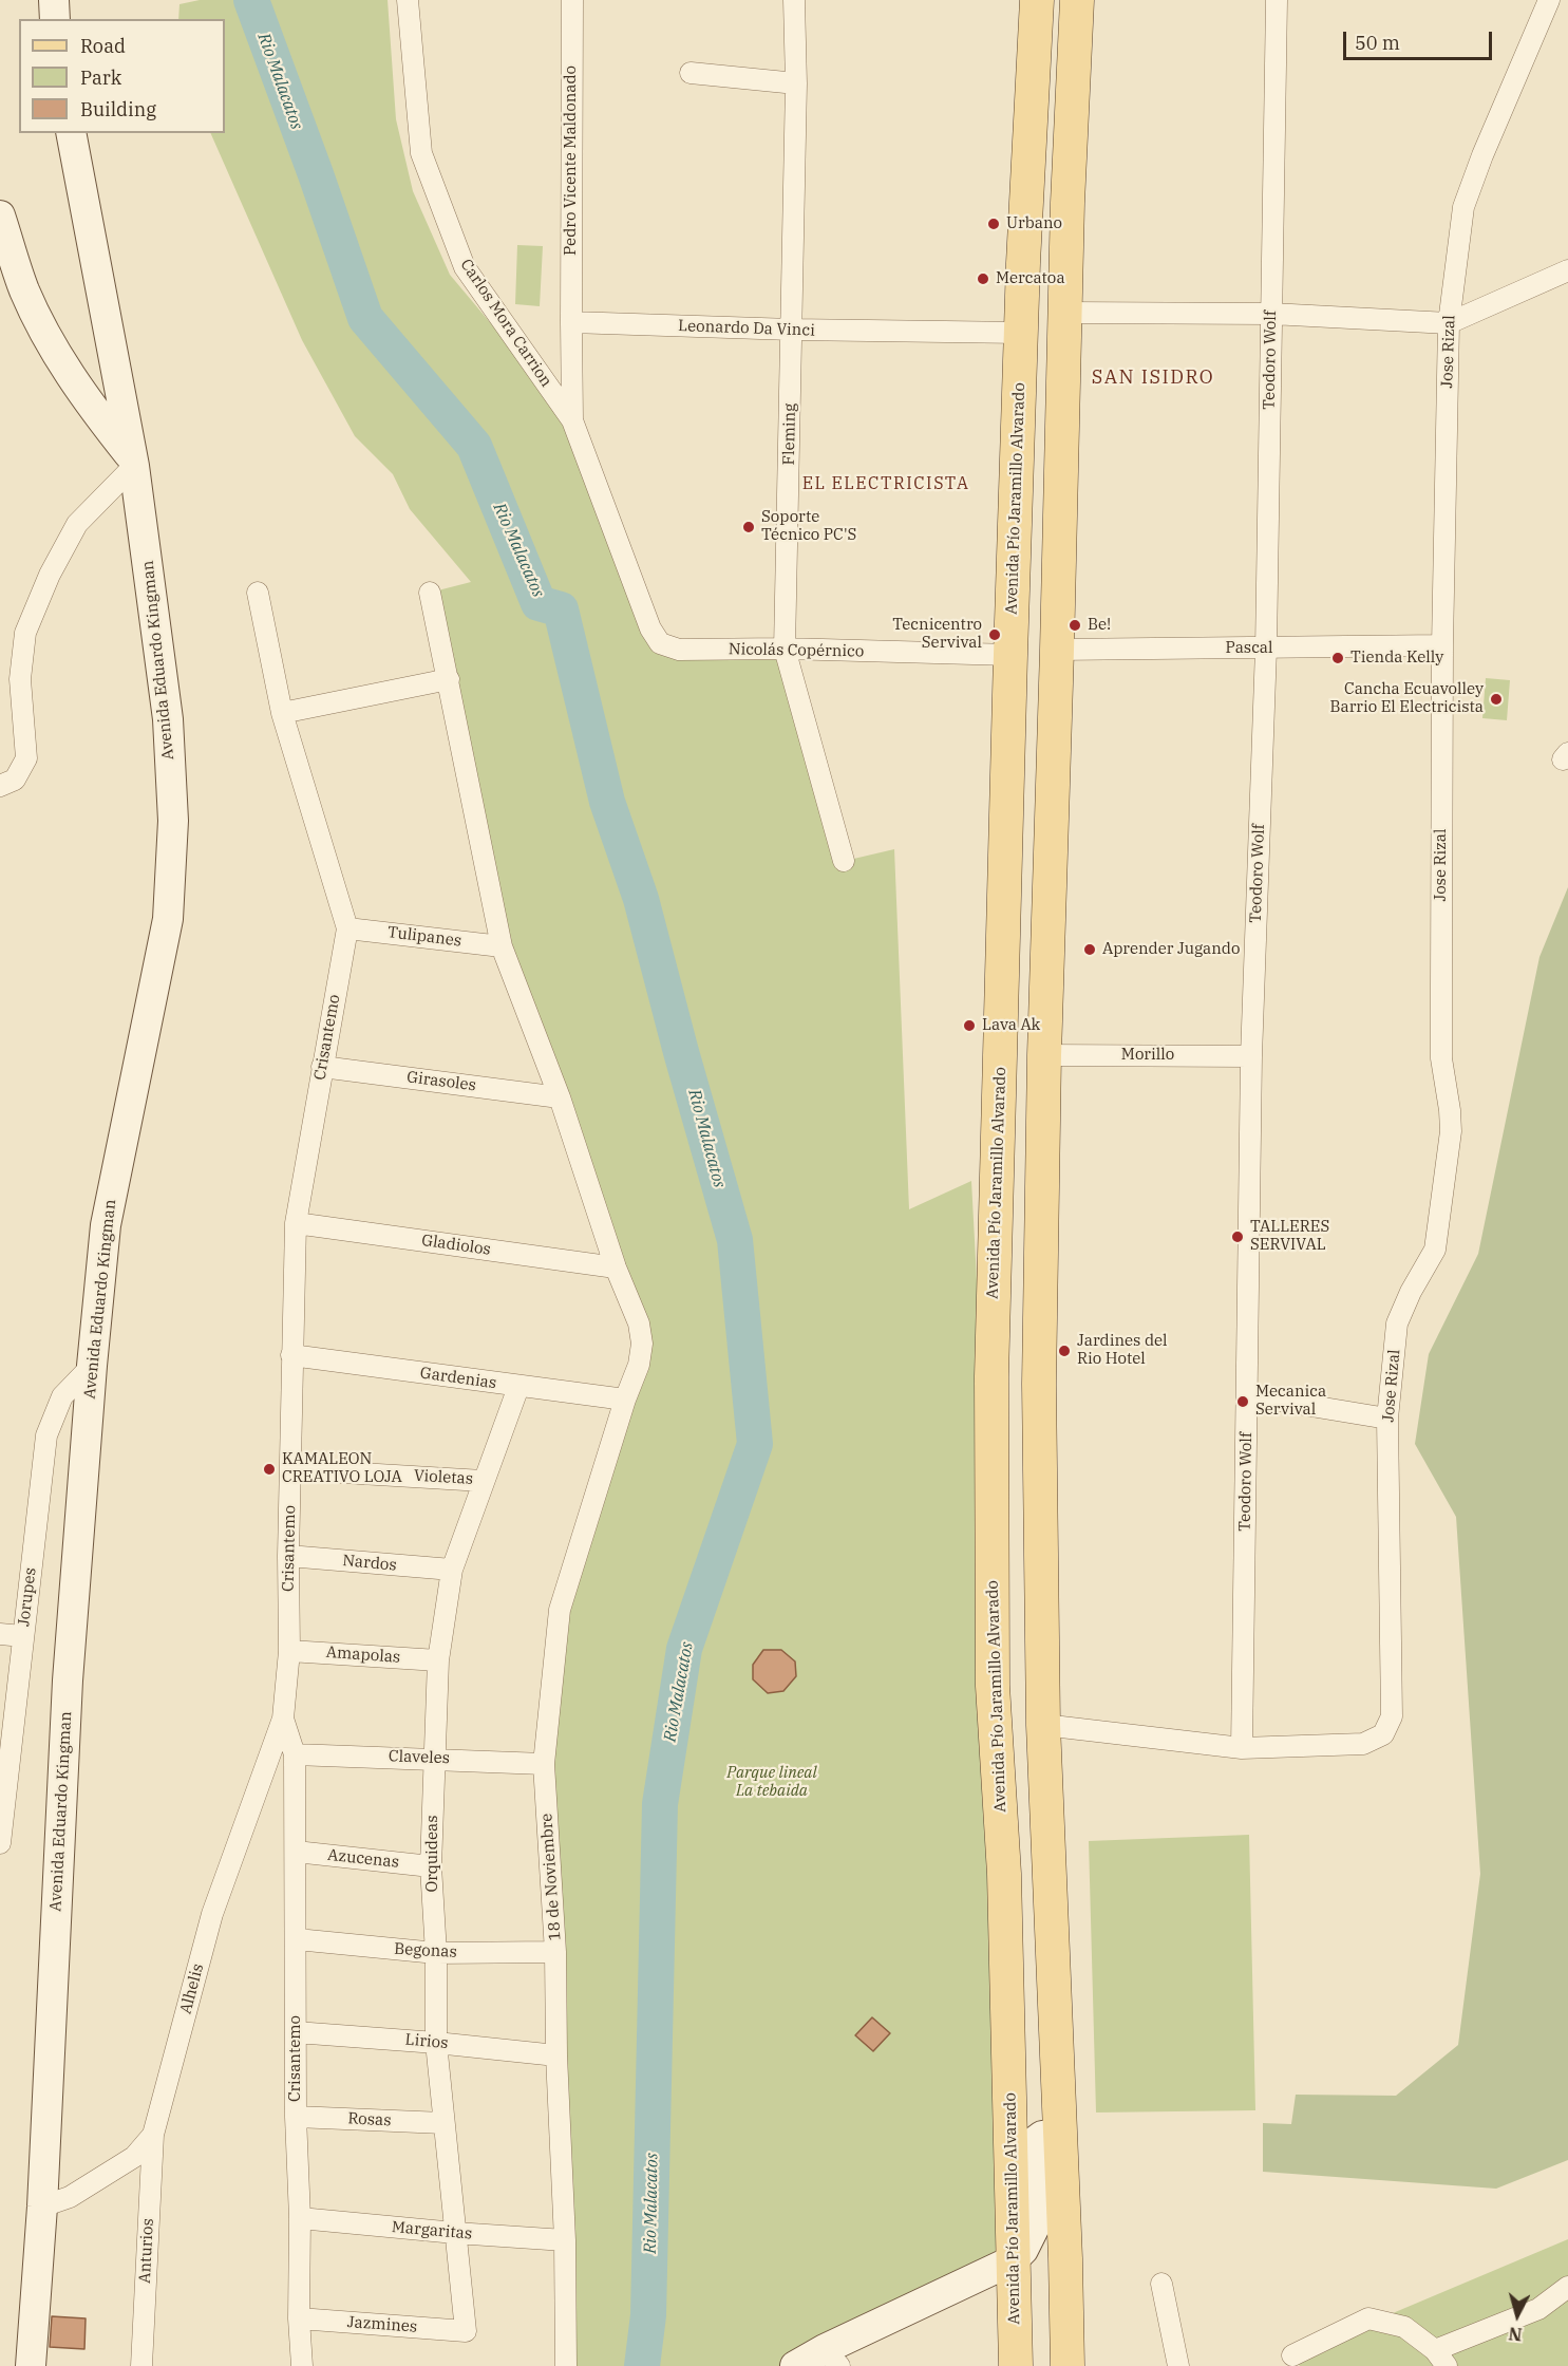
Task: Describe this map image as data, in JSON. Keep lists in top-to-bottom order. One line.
{"streets":{"main road":["Avenida Pío Jaramillo Alvarado","Avenida Eduardo Kingman"],"street":["Pedro Vicente Maldonado","Carlos Mora Carrion","Leonardo Da Vinci","Jose Rizal","Teodoro Wolf","Fleming","Pascal","Nicolás Copérnico","Tulipanes","Crisantemo","Morillo","Girasoles","Gladiolos","Gardenias","Violetas","Nardos","Jorupes","Amapolas","Claveles","Orquideas","Azucenas","18 de Noviembre","Begonas","Alhelis","Lirios","Rosas","Margaritas","Anturios","Jazmines"]},"crossings":[["Pedro Vicente Maldonado","Leonardo Da Vinci"],["Carlos Mora Carrion","Nicolás Copérnico"],["Leonardo Da Vinci","Fleming"],["Leonardo Da Vinci","Avenida Pío Jaramillo Alvarado"],["Jose Rizal","Teodoro Wolf"],["Jose Rizal","Pascal"],["Teodoro Wolf","Pascal"],["Teodoro Wolf","Morillo"],["Fleming","Nicolás Copérnico"],["Avenida Pío Jaramillo Alvarado","Nicolás Copérnico"],["Avenida Eduardo Kingman","Jorupes"],["Avenida Eduardo Kingman","Alhelis"],["Tulipanes","Crisantemo"],["Tulipanes","18 de Noviembre"],["Crisantemo","Girasoles"],["Crisantemo","Gladiolos"],["Crisantemo","Gardenias"],["Crisantemo","Violetas"],["Crisantemo","Nardos"],["Crisantemo","Amapolas"],["Crisantemo","Claveles"],["Crisantemo","Azucenas"],["Crisantemo","Begonas"],["Crisantemo","Alhelis"],["Crisantemo","Lirios"],["Crisantemo","Rosas"],["Crisantemo","Margaritas"],["Crisantemo","Jazmines"],["Girasoles","18 de Noviembre"],["Gladiolos","18 de Noviembre"],["Gardenias","Orquideas"],["Gardenias","18 de Noviembre"],["Violetas","Orquideas"],["Nardos","Orquideas"],["Amapolas","Orquideas"],["Claveles","Orquideas"],["Claveles","18 de Noviembre"],["Orquideas","Azucenas"],["Orquideas","Begonas"],["Orquideas","Lirios"],["Orquideas","Rosas"],["Orquideas","Margaritas"],["Orquideas","Jazmines"],["18 de Noviembre","Begonas"],["18 de Noviembre","Lirios"],["18 de Noviembre","Margaritas"],["Alhelis","Anturios"]],"districts":["SAN ISIDRO","EL ELECTRICISTA"],"water":["Rio Malacatos"],"parks":["Parque lineal La tebaida"],"places":["Urbano","Mercatoa","Soporte Técnico PC'S","Be!","Tecnicentro Servival","Tienda Kelly","Cancha Ecuavolley Barrio El Electricista","Aprender Jugando","Lava Ak","TALLERES SERVIVAL","Jardines del Rio Hotel","Mecanica Servival","KAMALEON CREATIVO LOJA"],"legend":["Road","Park","Building"],"scale_bar":"50 m","north":"bottom"}
